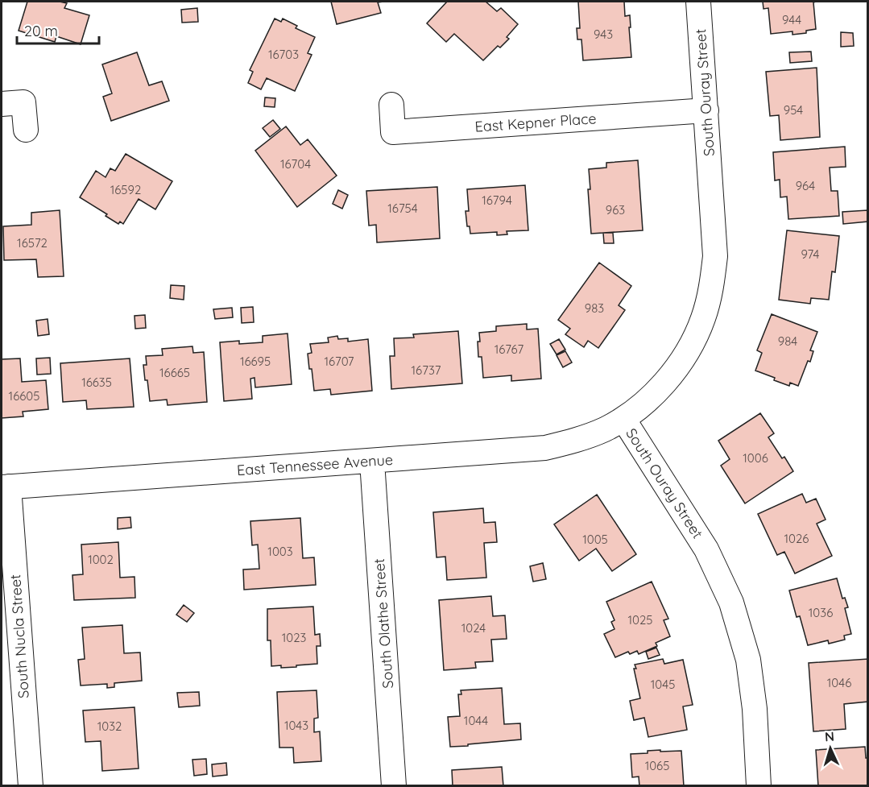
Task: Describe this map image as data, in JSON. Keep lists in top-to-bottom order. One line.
{"streets":{"street":["South Ouray Street","East Kepner Place","East Tennessee Avenue","South Olathe Street","South Nucla Street"]},"crossings":[["South Ouray Street","East Kepner Place"],["South Ouray Street","East Tennessee Avenue"],["East Tennessee Avenue","South Olathe Street"],["East Tennessee Avenue","South Nucla Street"]],"house_numbers":["944","943","16703","954","16704","964","16592","16794","16754","963","16572","974","983","984","16767","16695","16707","16737","16665","16635","16605","1006","1026","1005","1003","1002","1036","1025","1024","1023","1046","1045","1044","1043","1032","1065"],"scale_bar":"20 m","north":"top"}
